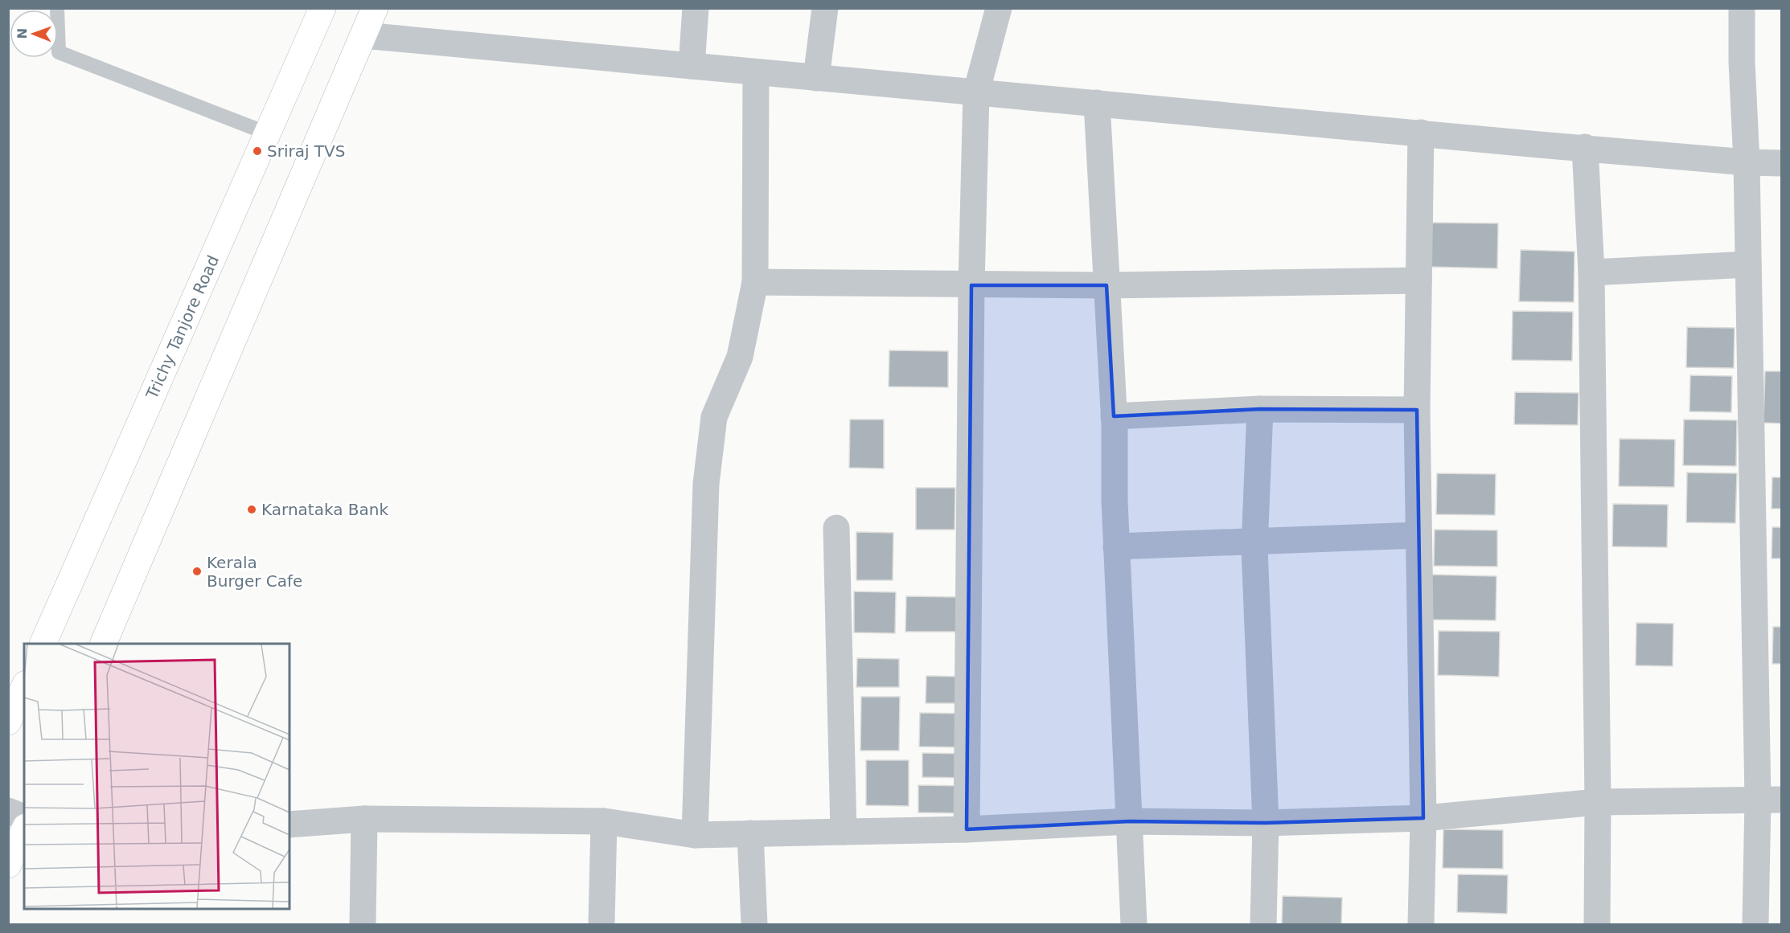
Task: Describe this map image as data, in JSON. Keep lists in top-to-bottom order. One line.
{"streets":{"highway":["Trichy Tanjore Road"]},"places":["Sriraj TVS","Karnataka Bank","Kerala Burger Cafe"],"north":"left"}
